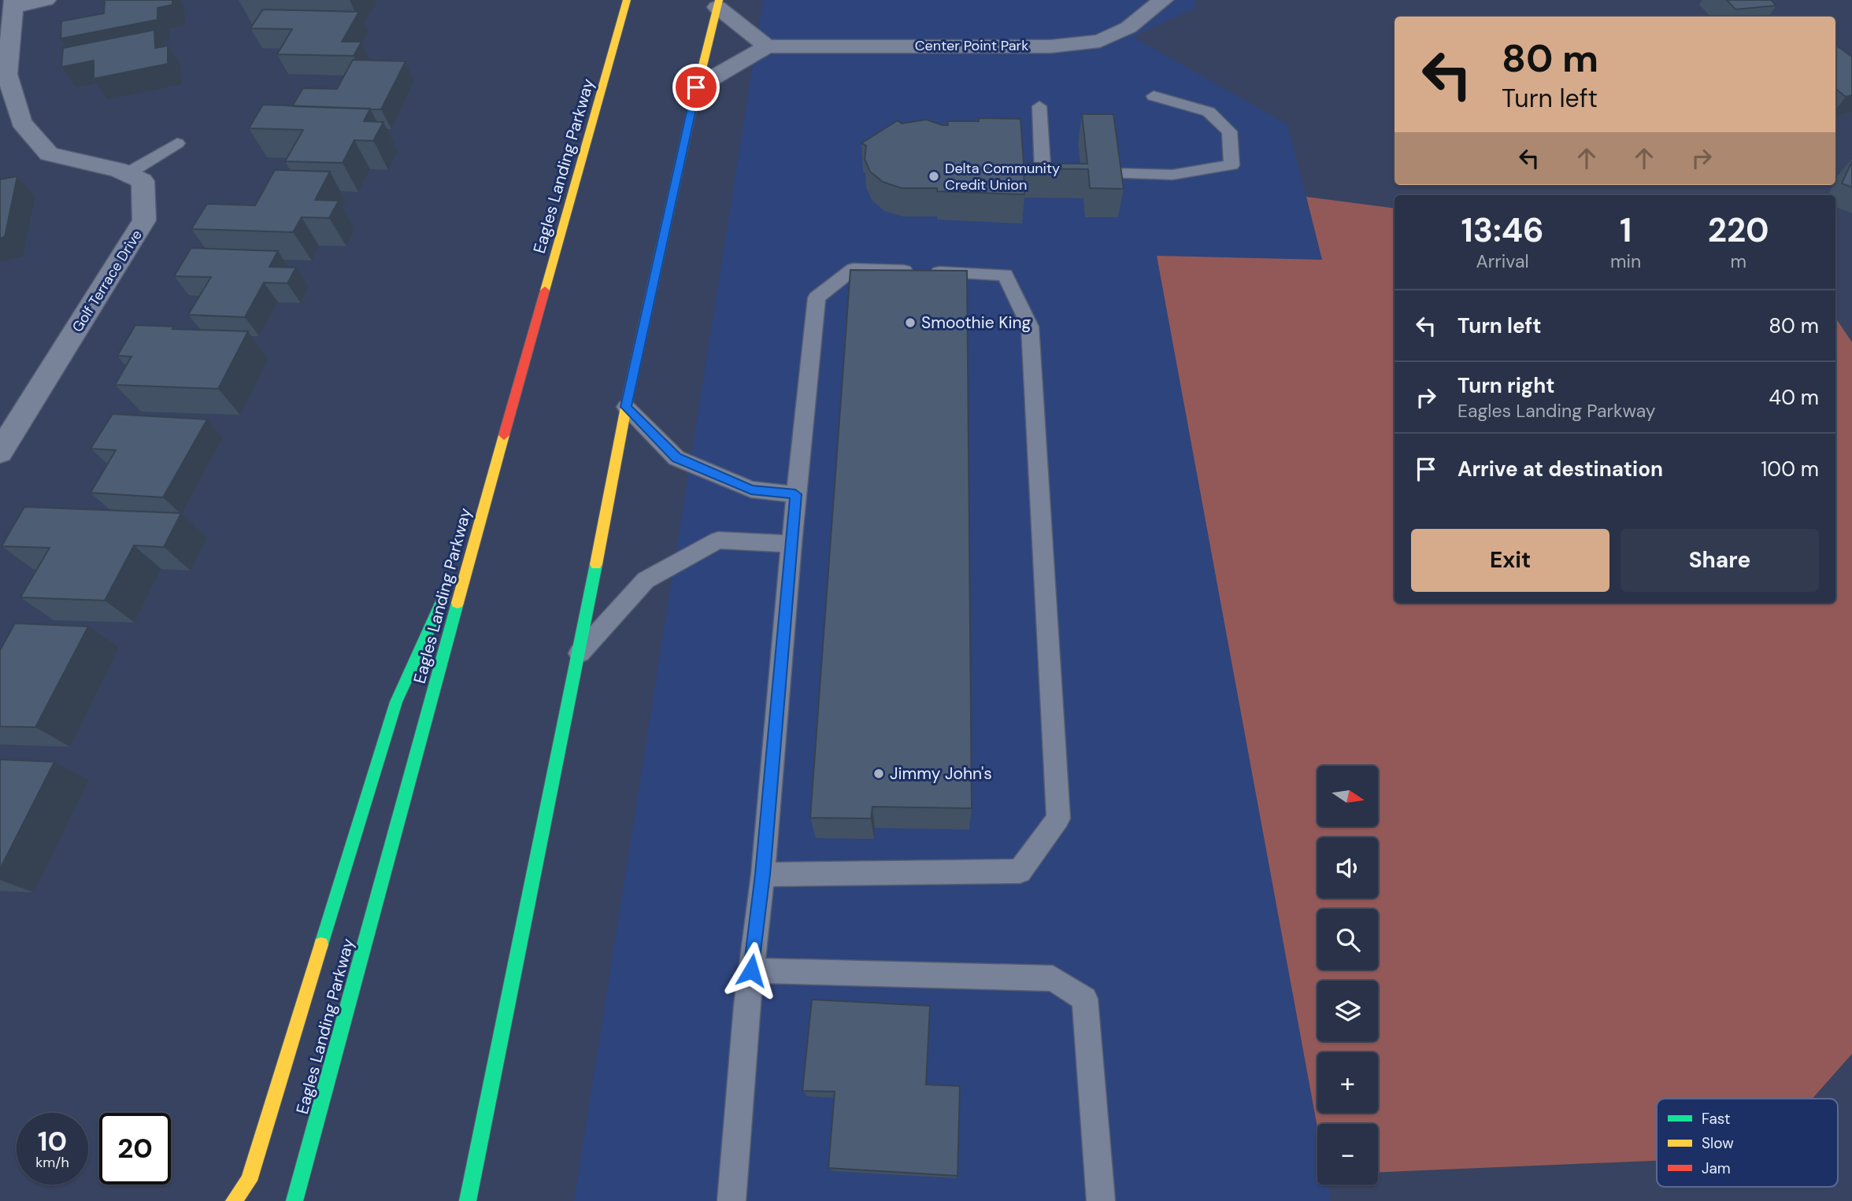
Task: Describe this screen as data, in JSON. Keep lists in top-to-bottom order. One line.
{"streets":{"main road":["Eagles Landing Parkway"],"street":["Center Point Park","Golf Terrace Drive"]},"places":["Delta Community Credit Union","Smoothie King","Jimmy John's"],"legend":["Fast","Slow","Jam"],"north":"right","page":{"turn":["80 m","Turn left"],"eta":["13:46","Arrival","1","min","220","m"],"list":[{"name":"Turn left","value":"80 m"},{"name":"Turn right","note":"Eagles Landing Parkway","value":"40 m"},{"name":"Arrive at destination","value":"100 m"}],"buttons":["Exit","Share"],"map_buttons":["+","−"],"speed":"10 km/h","limit":"20"}}
